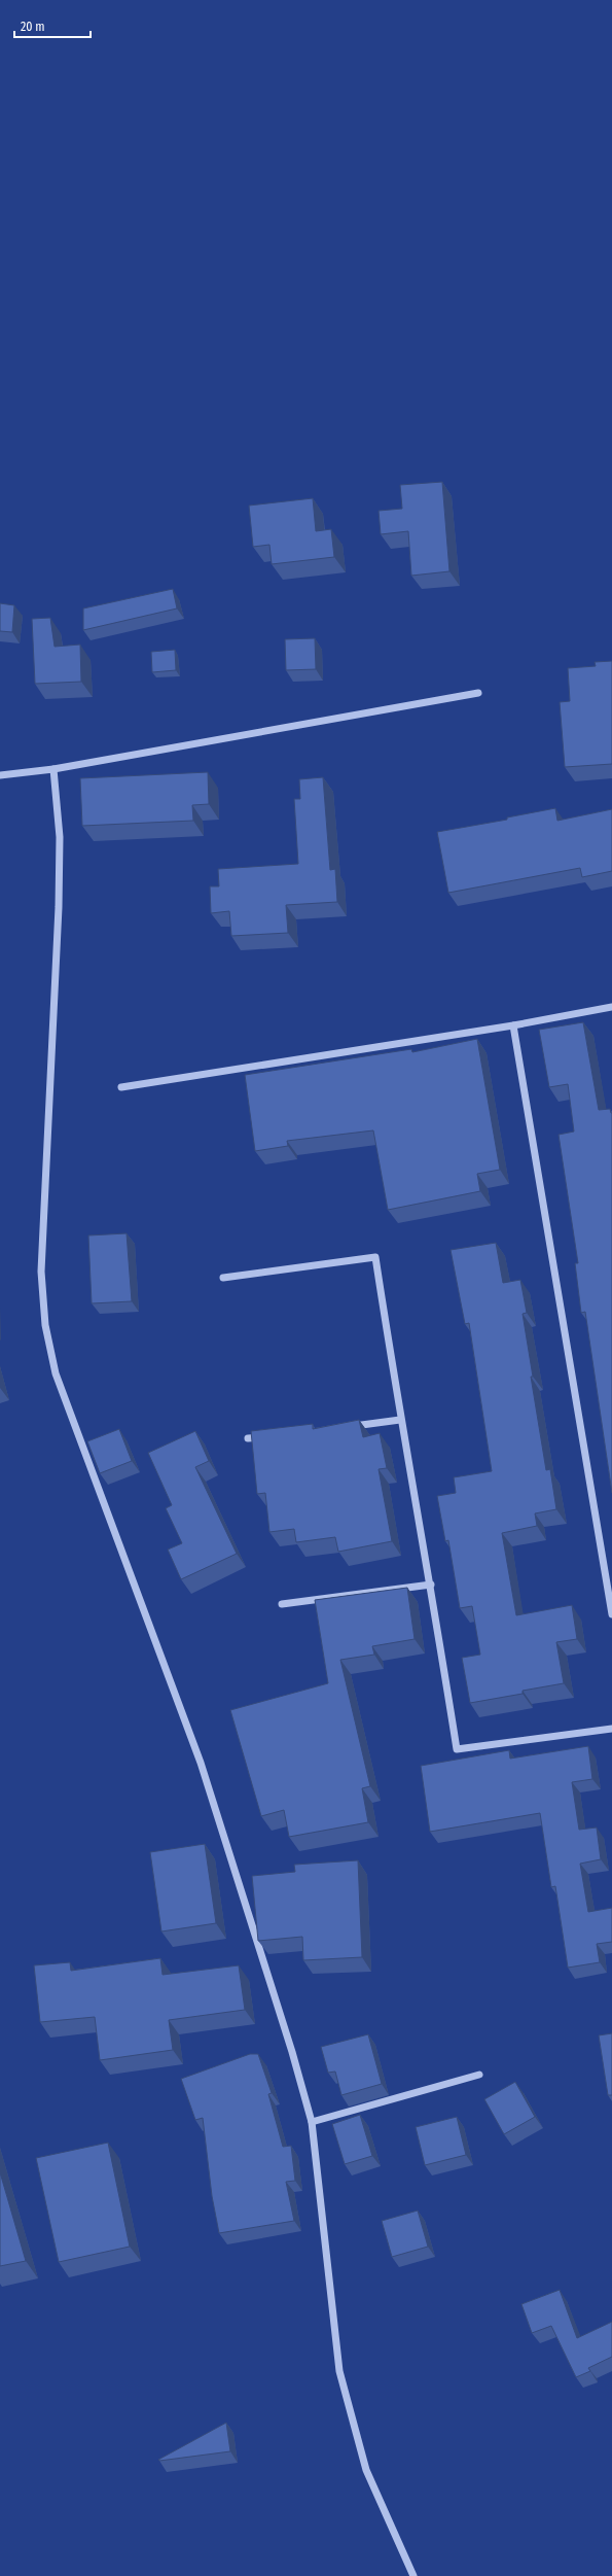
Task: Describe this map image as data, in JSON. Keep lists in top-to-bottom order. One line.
{"scale_bar":"20 m"}
